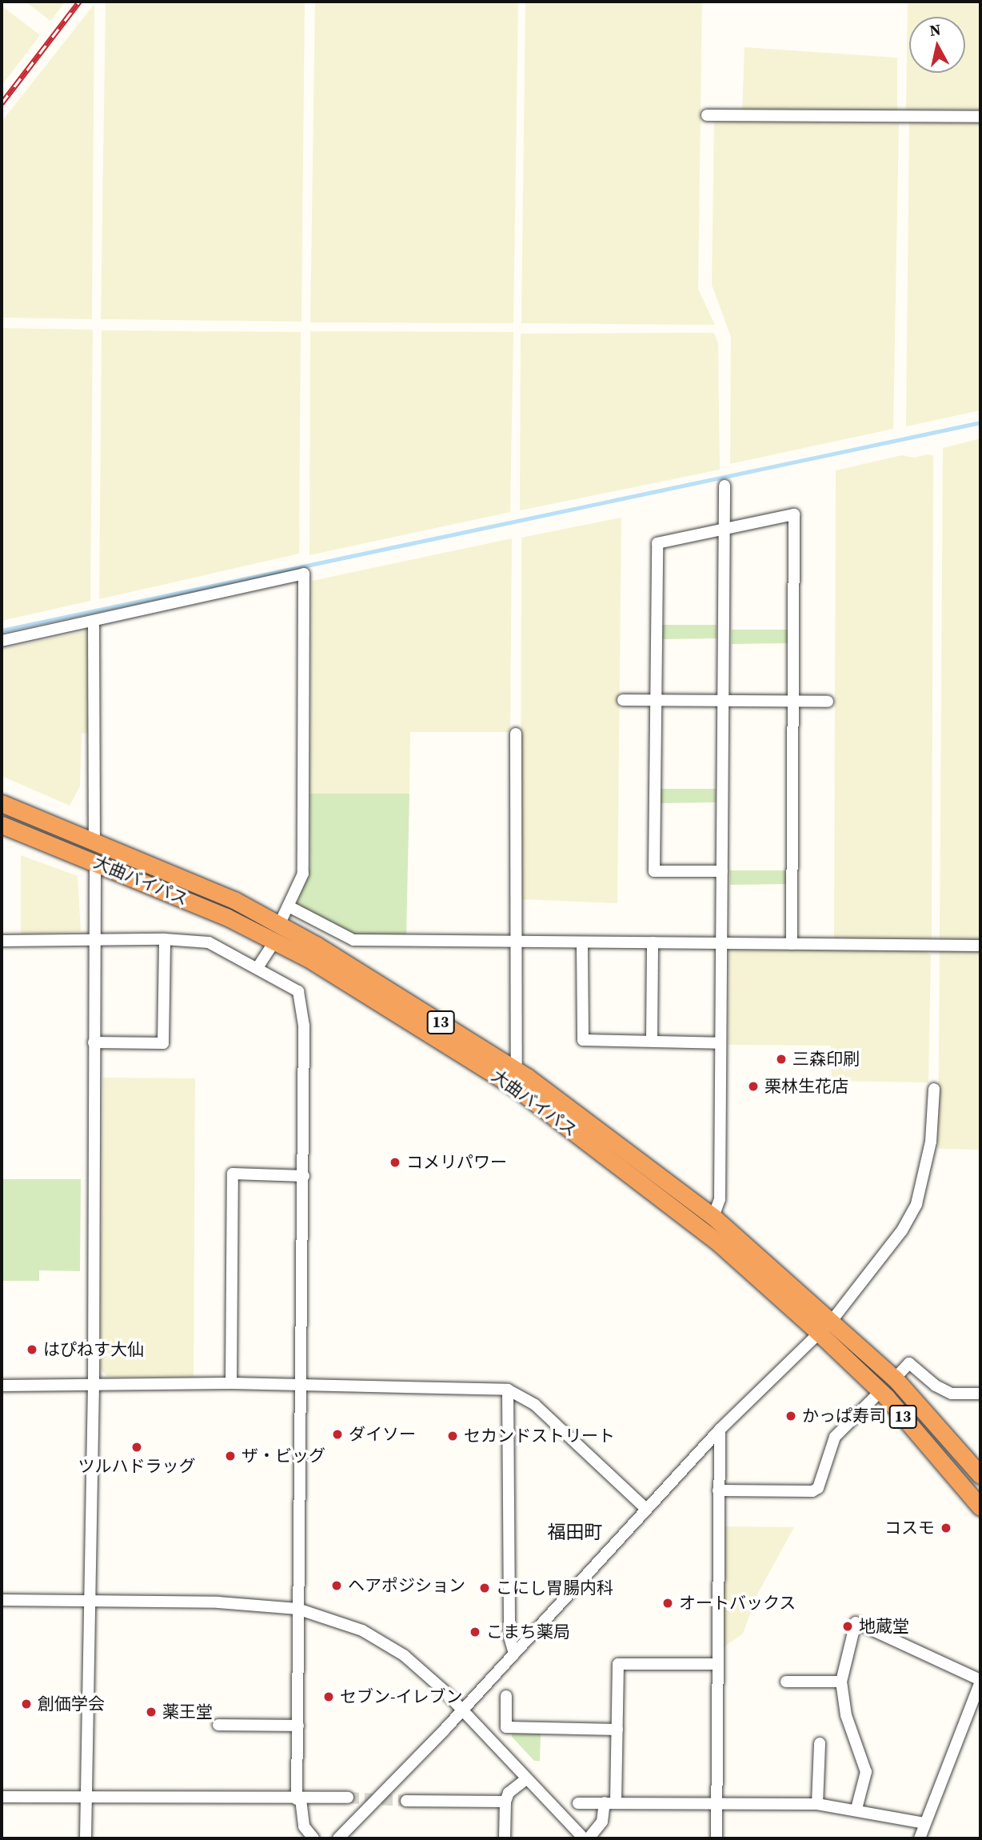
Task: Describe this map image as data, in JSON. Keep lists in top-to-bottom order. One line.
{"streets":{"highway":["大曲バイパス","13"]},"districts":["福田町"],"places":["三森印刷","栗林生花店","コメリパワー","はぴねす大仙","かっぱ寿司","ダイソー","セカンドストリート","ツルハドラッグ","ザ・ビッグ","コスモ","ヘアポジション","こにし胃腸内科","オートバックス","地蔵堂","こまち薬局","セブン-イレブン","創価学会","薬王堂"],"north":"top"}
